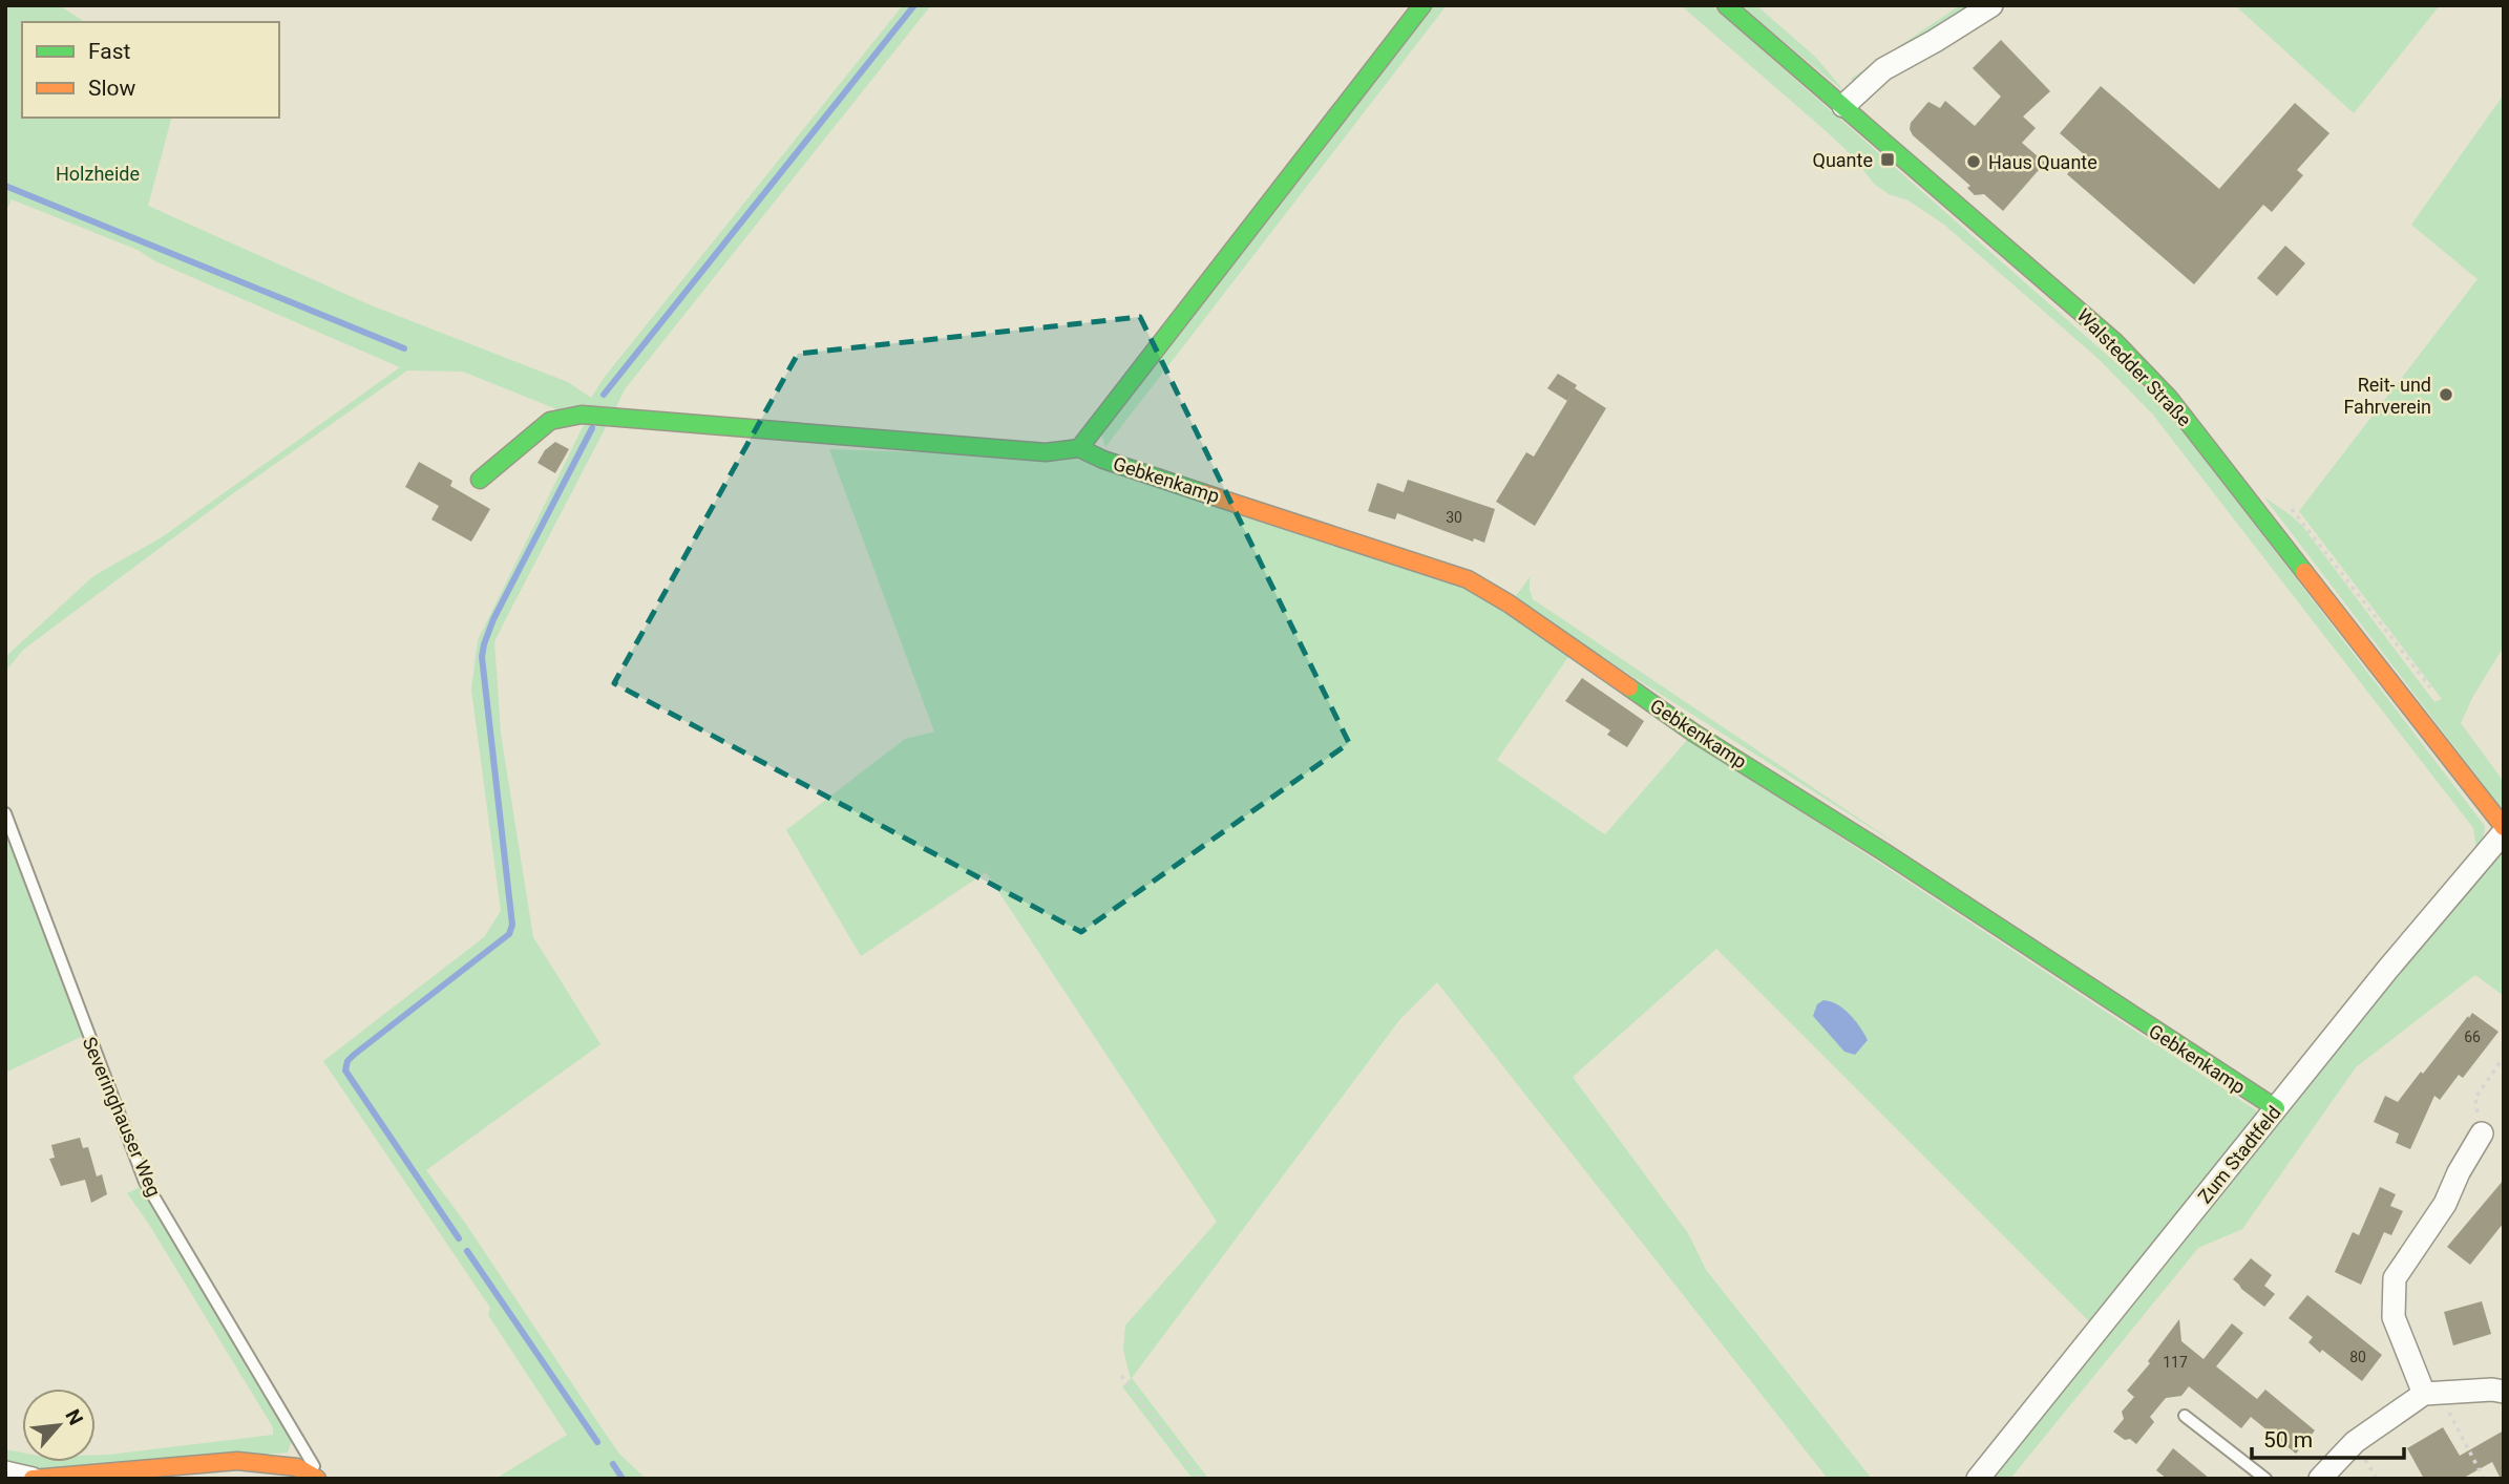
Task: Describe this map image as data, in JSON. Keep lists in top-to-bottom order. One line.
{"streets":{"street":["Walstedder Straße","Gebkenkamp","Severinghauser Weg","Zum Stadtfeld"]},"crossings":[["Walstedder Straße","Zum Stadtfeld"],["Gebkenkamp","Zum Stadtfeld"]],"parks":["Holzheide"],"places":{"transit":["Quante"],"other":["Haus Quante","Reit- und Fahrverein"]},"house_numbers":["30","66","80","117"],"legend":["Fast","Slow"],"scale_bar":"50 m","north":"top right"}
